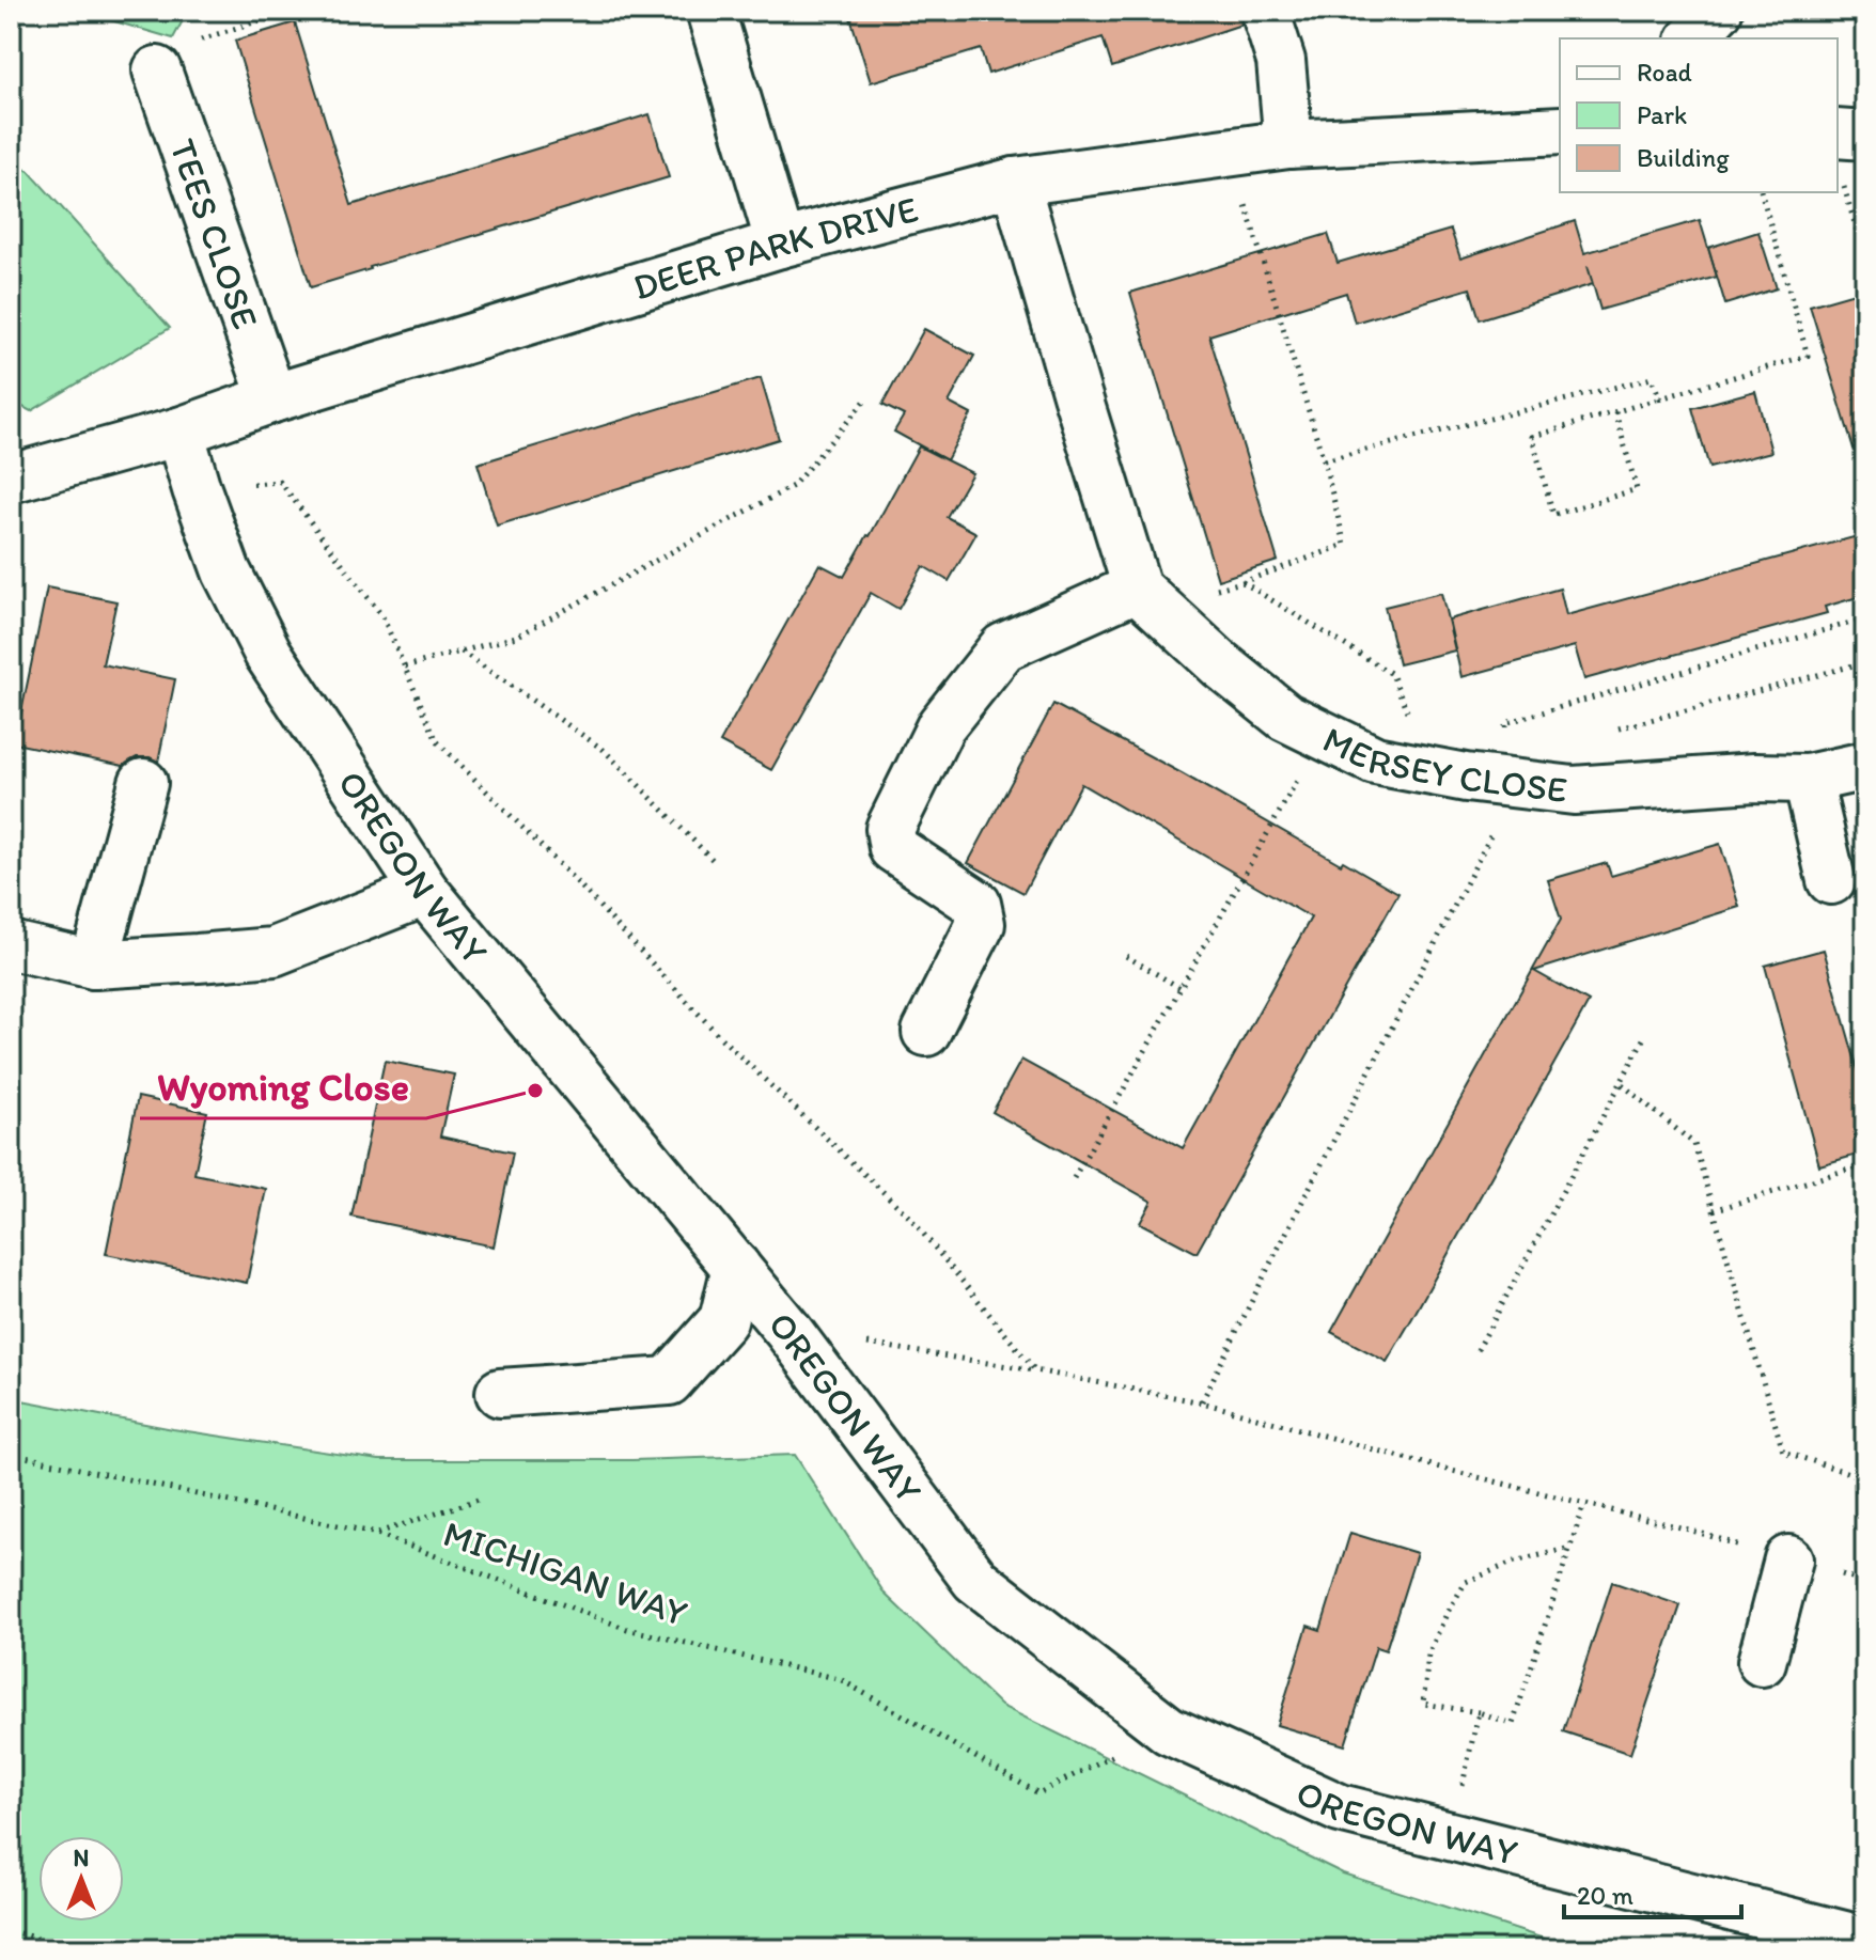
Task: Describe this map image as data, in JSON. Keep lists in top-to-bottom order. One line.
{"streets":{"street":["TEES CLOSE","DEER PARK DRIVE","MERSEY CLOSE","OREGON WAY"],"path":["MICHIGAN WAY"]},"crossings":[["TEES CLOSE","DEER PARK DRIVE"],["DEER PARK DRIVE","OREGON WAY"],["OREGON WAY","MICHIGAN WAY"]],"places":["Wyoming Close"],"legend":["Road","Park","Building"],"scale_bar":"20 m","north":"top"}
